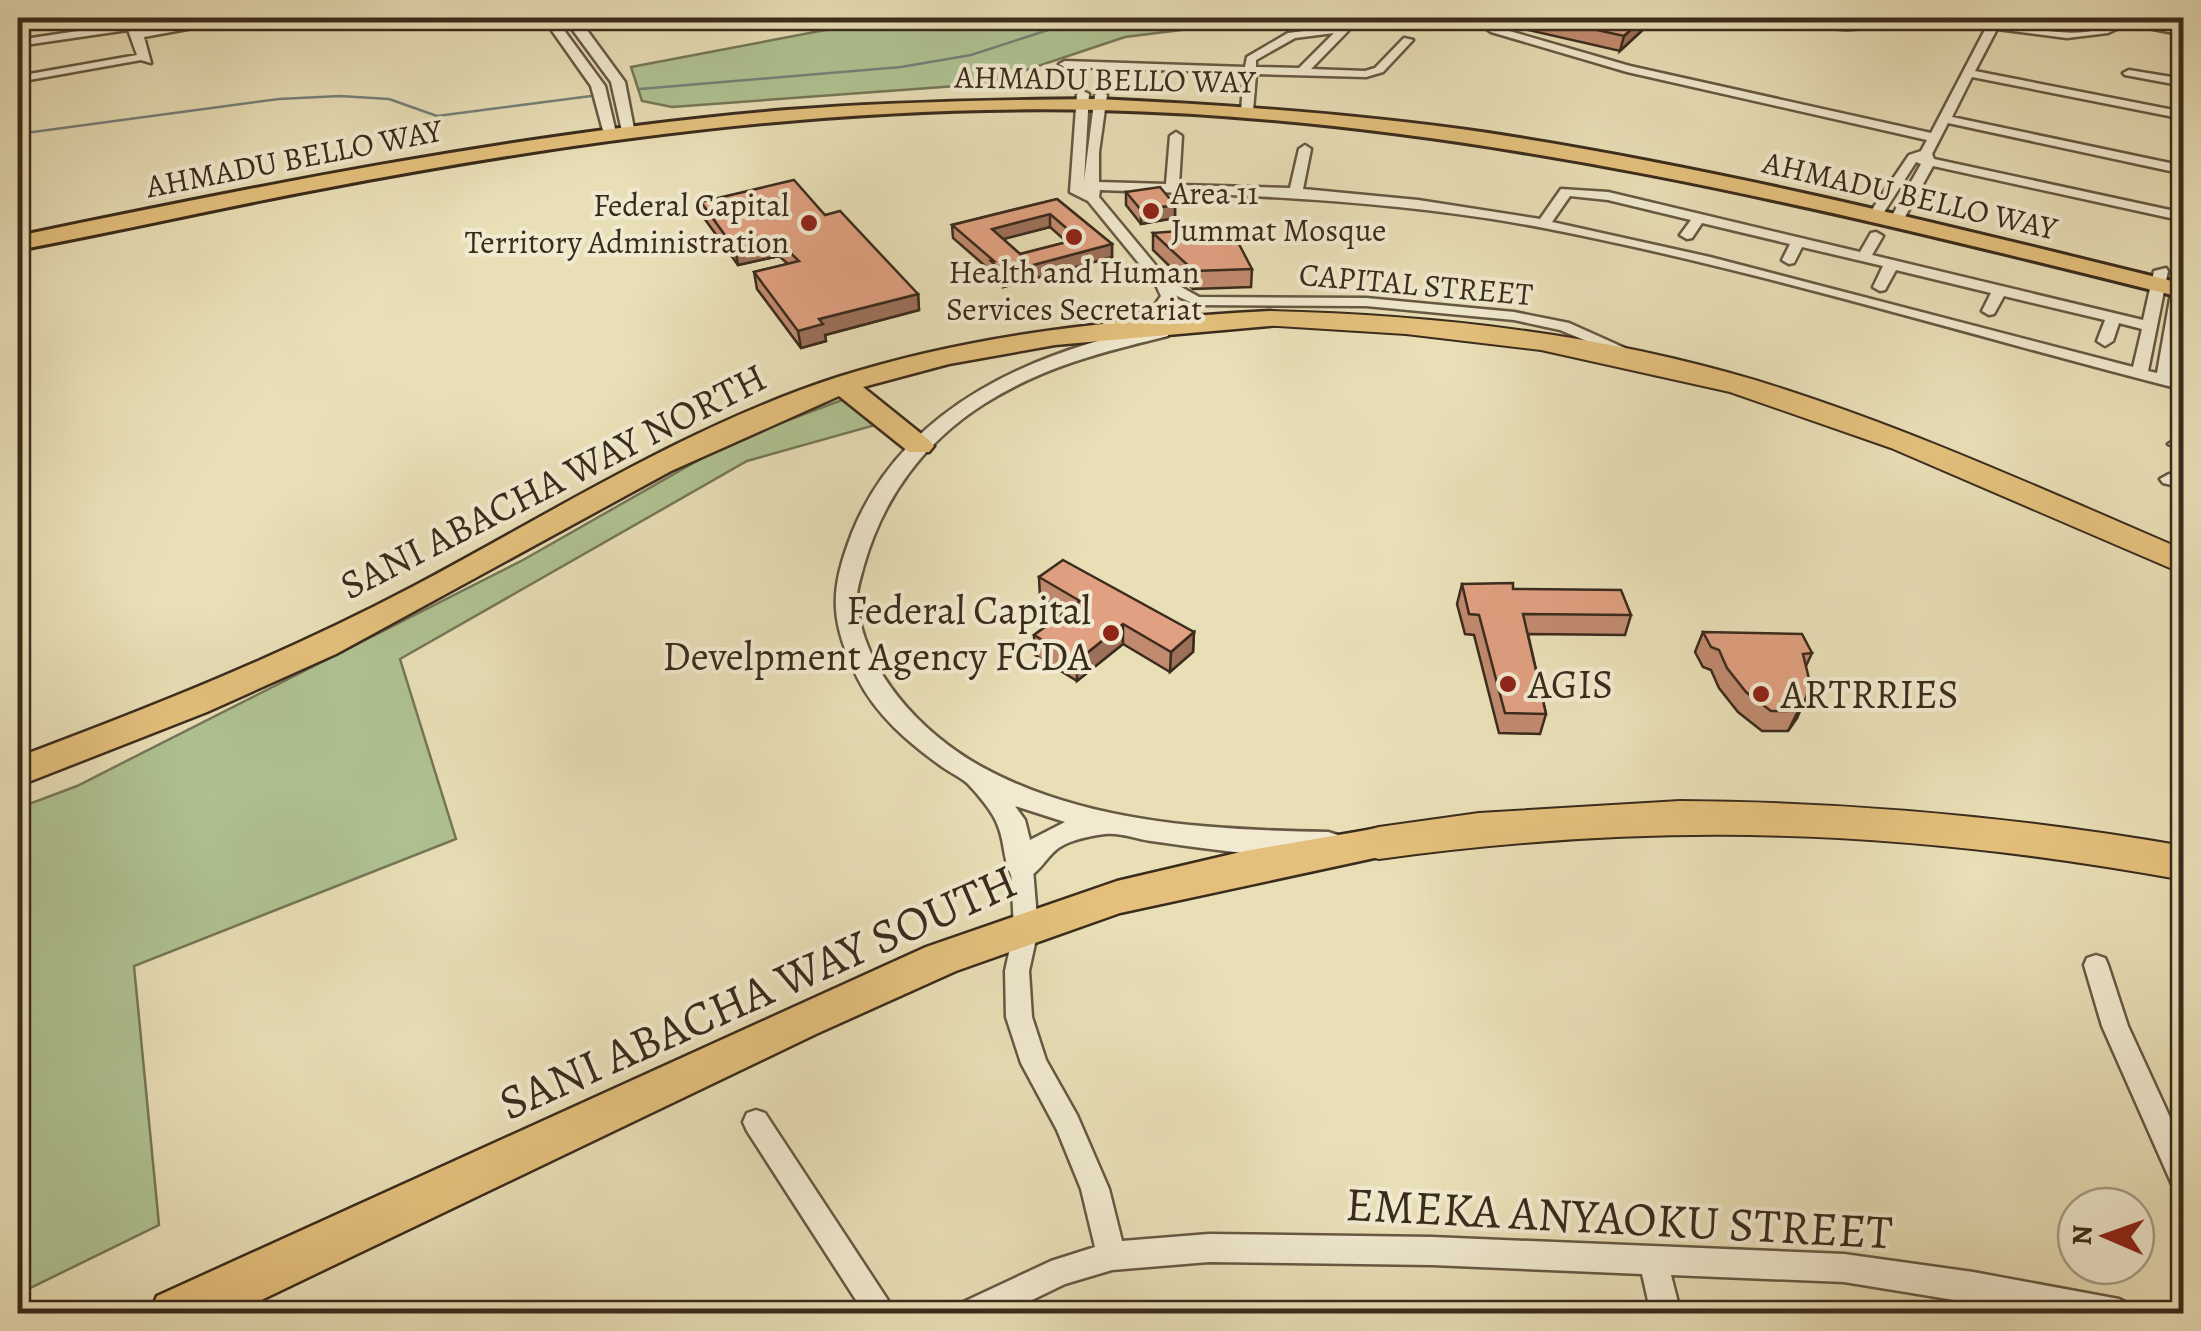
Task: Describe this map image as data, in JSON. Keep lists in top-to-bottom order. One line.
{"streets":{"highway":["SANI ABACHA WAY NORTH","SANI ABACHA WAY SOUTH"],"main road":["AHMADU BELLO WAY"],"street":["CAPITAL STREET","EMEKA ANYAOKU STREET"]},"crossings":[["CAPITAL STREET","SANI ABACHA WAY NORTH"]],"places":["Area 11 Jummat Mosque","Federal Capital Territory Administration","Health and Human Services Secretariat","Federal Capital Develpment Agency FCDA","AGIS","ARTRRIES"],"north":"left"}
